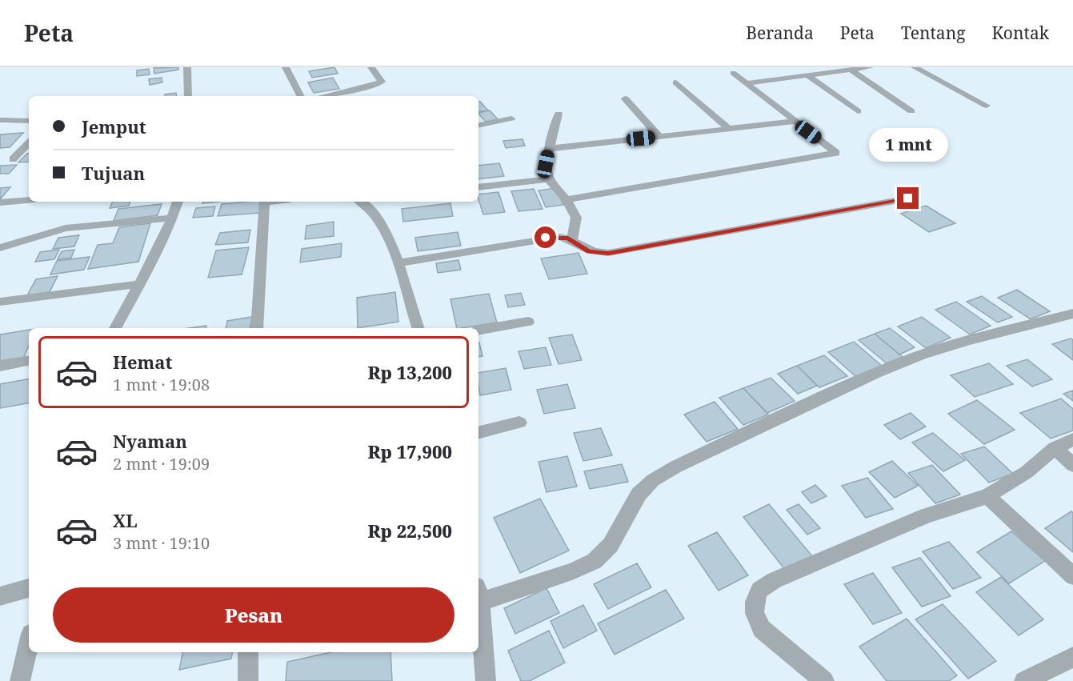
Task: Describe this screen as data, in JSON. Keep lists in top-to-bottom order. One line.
{"page":{"header":"Peta","nav":["Beranda","Peta","Tentang","Kontak"],"banner":["Jemput","Tujuan"],"bubble":"1 mnt","list":[{"name":"Hemat","note":"1 mnt · 19:08","value":"Rp 13,200"},{"name":"Nyaman","note":"2 mnt · 19:09","value":"Rp 17,900"},{"name":"XL","note":"3 mnt · 19:10","value":"Rp 22,500"}],"buttons":"Pesan"}}
